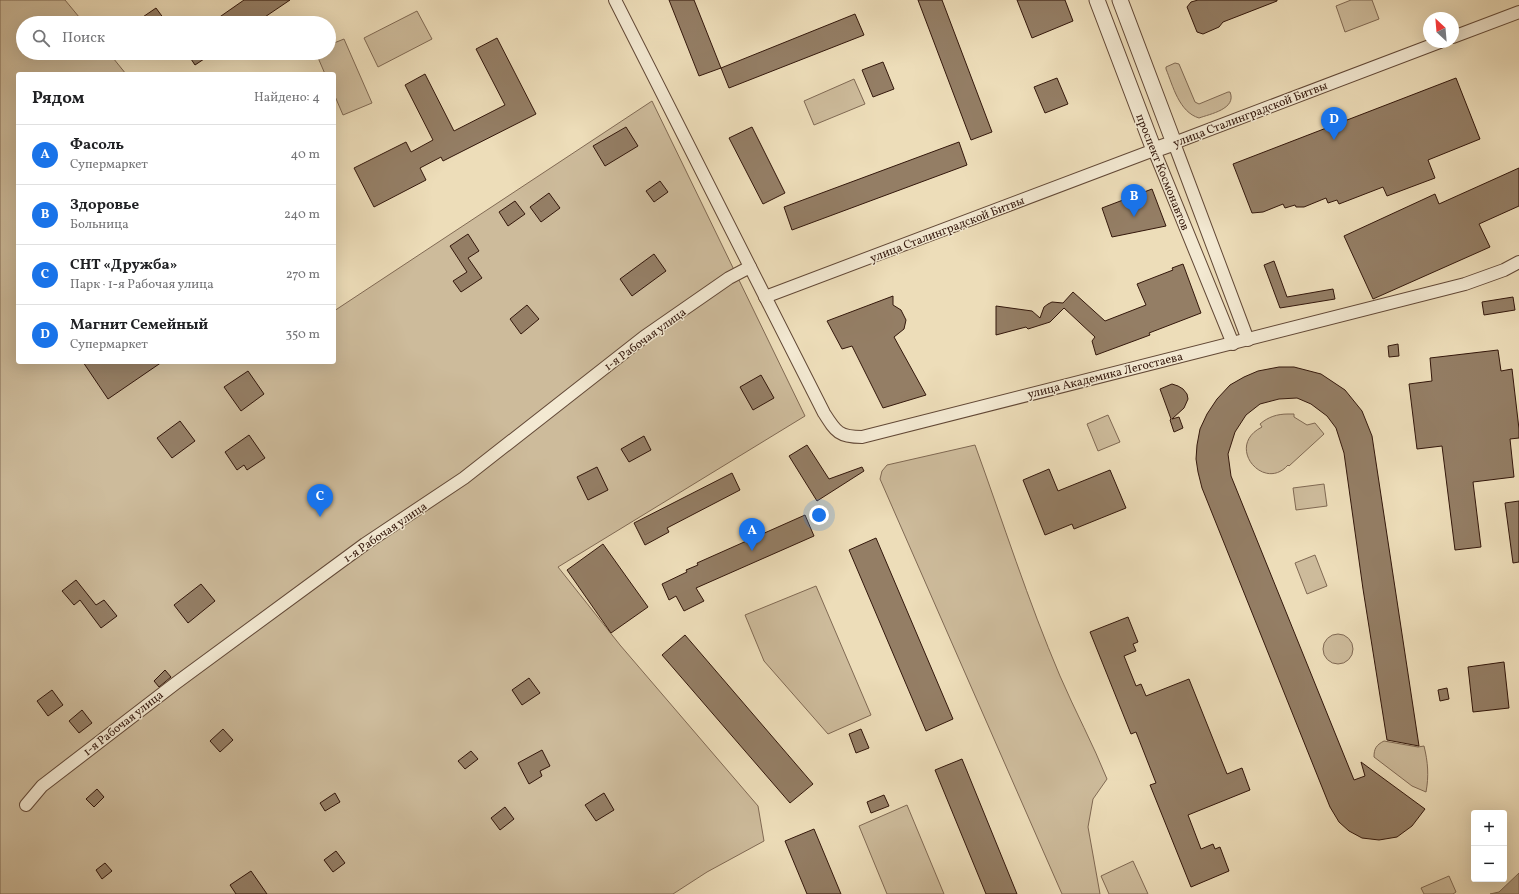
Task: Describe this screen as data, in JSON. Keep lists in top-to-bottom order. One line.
{"streets":{"street":["улица Сталинградской Битвы","проспект Космонавтов","1-я Рабочая улица","улица Академика Легостаева"]},"crossings":[["улица Сталинградской Битвы","проспект Космонавтов"],["улица Сталинградской Битвы","улица Академика Легостаева"],["проспект Космонавтов","улица Академика Легостаева"]],"north":"top left","page":{"search":"Поиск","heading":["Рядом","Найдено: 4"],"pins":["D","B","C","A"],"list":[{"mark":"A","name":"Фасоль","note":"Супермаркет","value":"40 m"},{"mark":"B","name":"Здоровье","note":"Больница","value":"240 m"},{"mark":"C","name":"СНТ «Дружба»","note":"Парк · 1-я Рабочая улица","value":"270 m"},{"mark":"D","name":"Магнит Семейный","note":"Супермаркет","value":"350 m"}],"map_buttons":["+","−"]}}
